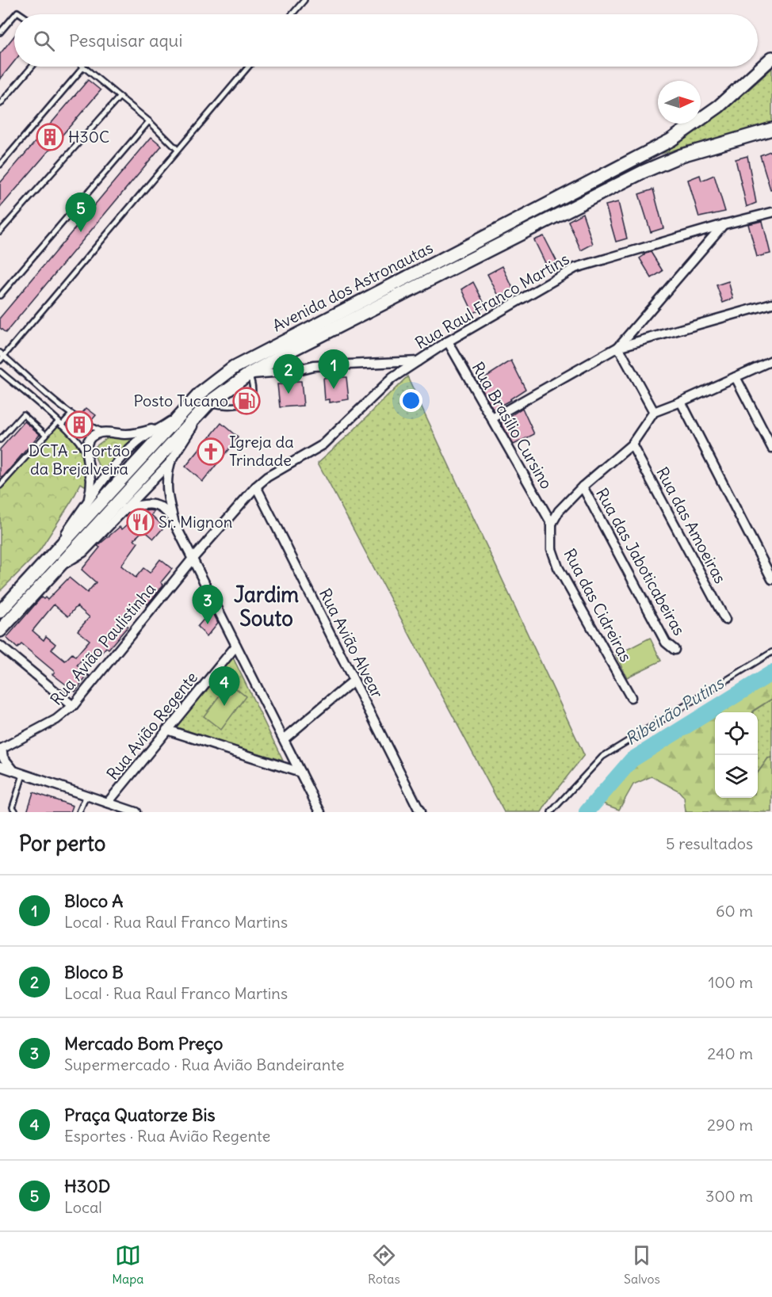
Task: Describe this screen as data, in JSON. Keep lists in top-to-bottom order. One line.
{"streets":{"main road":["Avenida dos Astronautas"],"street":["Rua Raul Franco Martins","Rua Brasílio Cursino","Rua das Amoeiras","Rua das Jaboticabeiras","Rua das Cidreiras","Rua Avião Alvear","Rua Avião Paulistinha","Rua Avião Regente"]},"crossings":[["Avenida dos Astronautas","Rua Raul Franco Martins"],["Rua Raul Franco Martins","Rua Brasílio Cursino"],["Rua Raul Franco Martins","Rua Avião Paulistinha"],["Rua Brasílio Cursino","Rua das Cidreiras"],["Rua Avião Alvear","Rua Avião Paulistinha"]],"districts":["Jardim Souto"],"water":["Ribeirão Putins"],"places":{"building":["H30C","DCTA - Portão da Brejalveira"],"fuel station":["Posto Tucano"],"church":["Igreja da Trindade"],"restaurant":["Sr. Mignon"]},"north":"right","page":{"search":"Pesquisar aqui","pins":["5","1","2","3","4"],"heading":["Por perto","5 resultados"],"list":[{"mark":"1","name":"Bloco A","note":"Local · Rua Raul Franco Martins","value":"60 m"},{"mark":"2","name":"Bloco B","note":"Local · Rua Raul Franco Martins","value":"100 m"},{"mark":"3","name":"Mercado Bom Preço","note":"Supermercado · Rua Avião Bandeirante","value":"240 m"},{"mark":"4","name":"Praça Quatorze Bis","note":"Esportes · Rua Avião Regente","value":"290 m"},{"mark":"5","name":"H30D","note":"Local","value":"300 m"}],"nav":["Mapa","Rotas","Salvos"]}}
